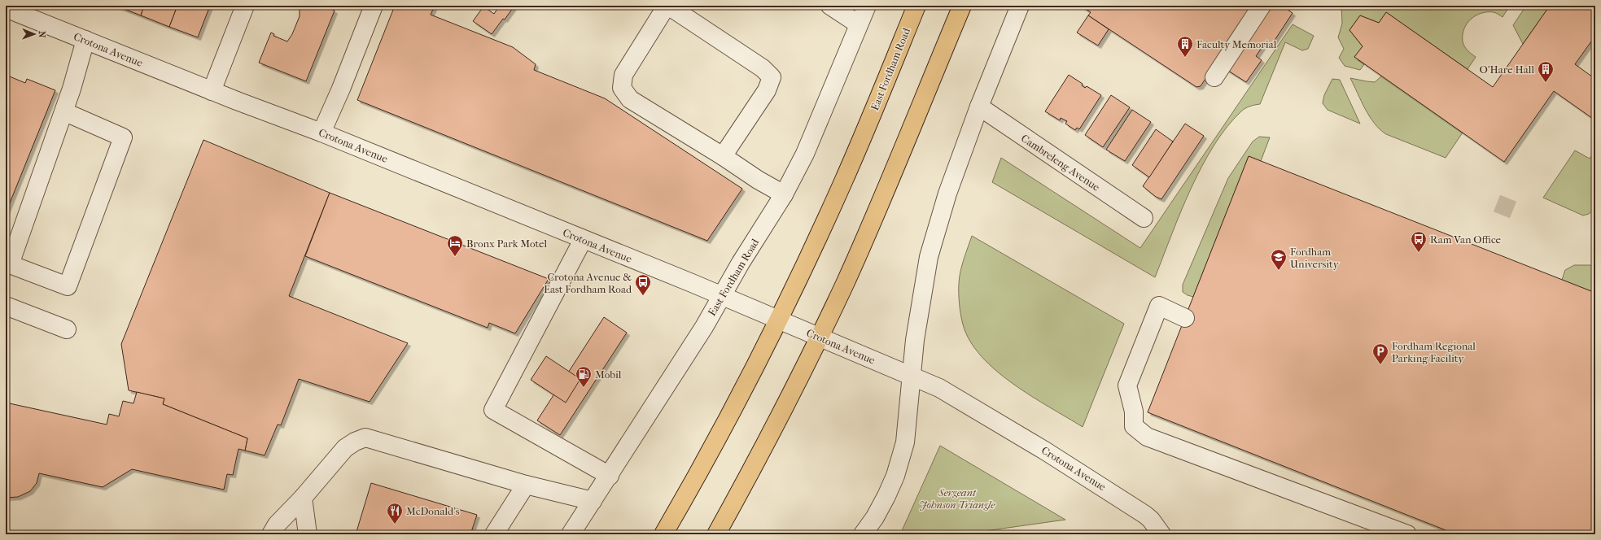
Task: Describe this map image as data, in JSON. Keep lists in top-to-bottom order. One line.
{"streets":{"main road":["East Fordham Road"],"street":["Crotona Avenue","Cambreleng Avenue"]},"crossings":[["Crotona Avenue","East Fordham Road"]],"parks":["Sergeant Johnson Triangle"],"places":{"building":["Faculty Memorial","O'Hare Hall"],"bus stop":["Ram Van Office","Crotona Avenue & East Fordham Road"],"hotel":["Bronx Park Motel"],"school or university":["Fordham University"],"parking":["Fordham Regional Parking Facility"],"fuel station":["Mobil"],"restaurant":["McDonald's"]},"north":"right"}
